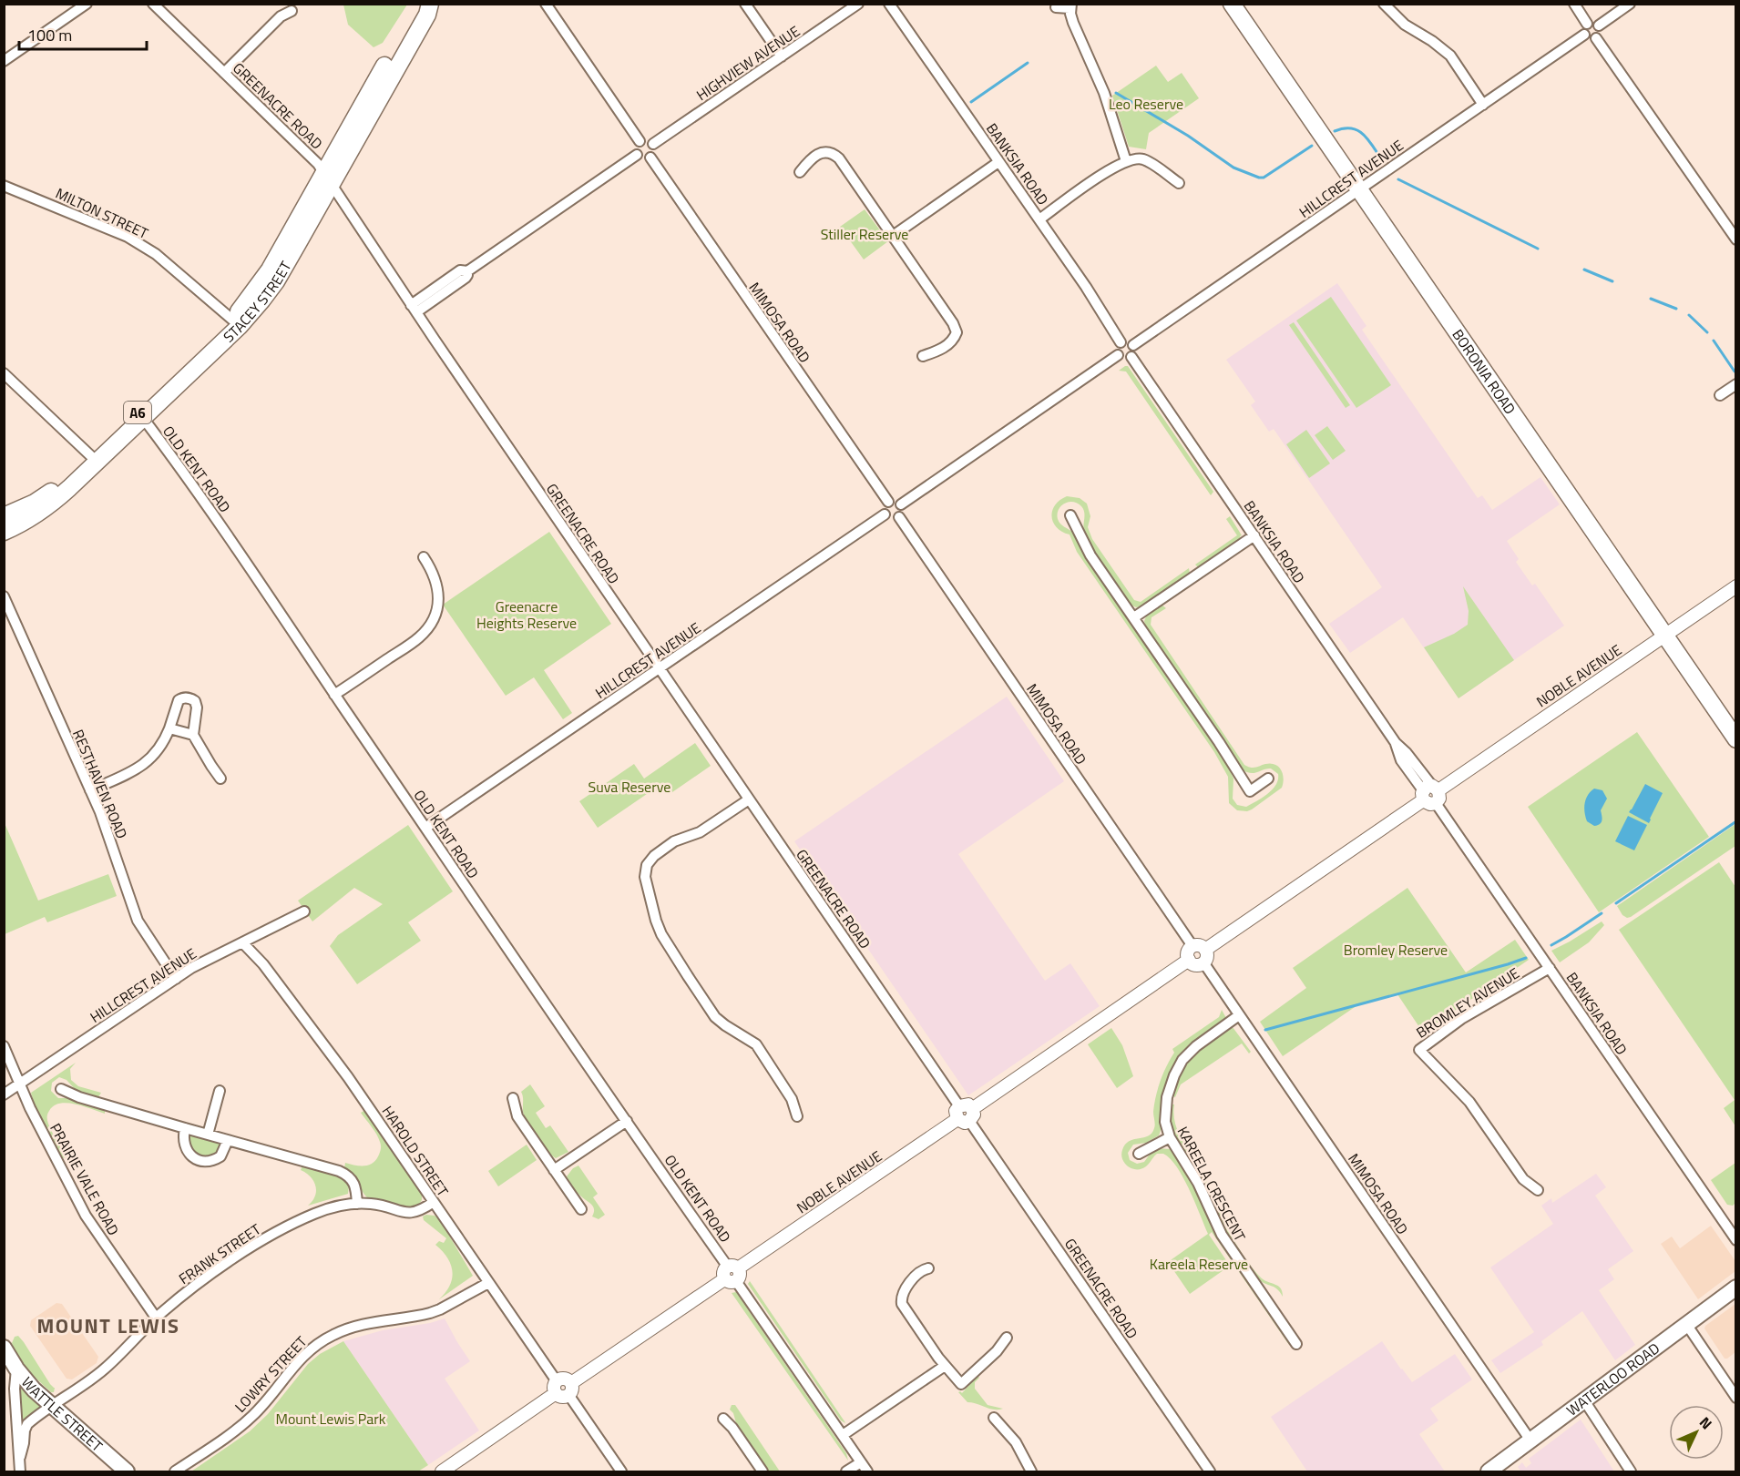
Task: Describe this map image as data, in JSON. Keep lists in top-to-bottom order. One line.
{"streets":{"main road":["STACEY STREET","BORONIA ROAD","A6","WATERLOO ROAD","WATTLE STREET"],"street":["HIGHVIEW AVENUE","GREENACRE ROAD","BANKSIA ROAD","HILLCREST AVENUE","MILTON STREET","MIMOSA ROAD","OLD KENT ROAD","NOBLE AVENUE","RESTHAVEN ROAD","BROMLEY AVENUE","HAROLD STREET","PRAIRIE VALE ROAD","KAREELA CRESCENT","FRANK STREET","LOWRY STREET"]},"crossings":[["HIGHVIEW AVENUE","MIMOSA ROAD"],["GREENACRE ROAD","HILLCREST AVENUE"],["GREENACRE ROAD","STACEY STREET"],["GREENACRE ROAD","NOBLE AVENUE"],["BANKSIA ROAD","HILLCREST AVENUE"],["BANKSIA ROAD","NOBLE AVENUE"],["BANKSIA ROAD","BROMLEY AVENUE"],["HILLCREST AVENUE","MIMOSA ROAD"],["HILLCREST AVENUE","BORONIA ROAD"],["HILLCREST AVENUE","OLD KENT ROAD"],["HILLCREST AVENUE","RESTHAVEN ROAD"],["HILLCREST AVENUE","HAROLD STREET"],["HILLCREST AVENUE","PRAIRIE VALE ROAD"],["MILTON STREET","STACEY STREET"],["STACEY STREET","OLD KENT ROAD"],["MIMOSA ROAD","NOBLE AVENUE"],["MIMOSA ROAD","KAREELA CRESCENT"],["MIMOSA ROAD","WATERLOO ROAD"],["BORONIA ROAD","NOBLE AVENUE"],["OLD KENT ROAD","NOBLE AVENUE"],["HAROLD STREET","FRANK STREET"],["HAROLD STREET","LOWRY STREET"],["PRAIRIE VALE ROAD","FRANK STREET"],["FRANK STREET","WATTLE STREET"]],"districts":["MOUNT LEWIS"],"parks":["Leo Reserve","Stiller Reserve","Greenacre Heights Reserve","Suva Reserve","Bromley Reserve","Kareela Reserve","Mount Lewis Park"],"scale_bar":"100 m","north":"top right"}
